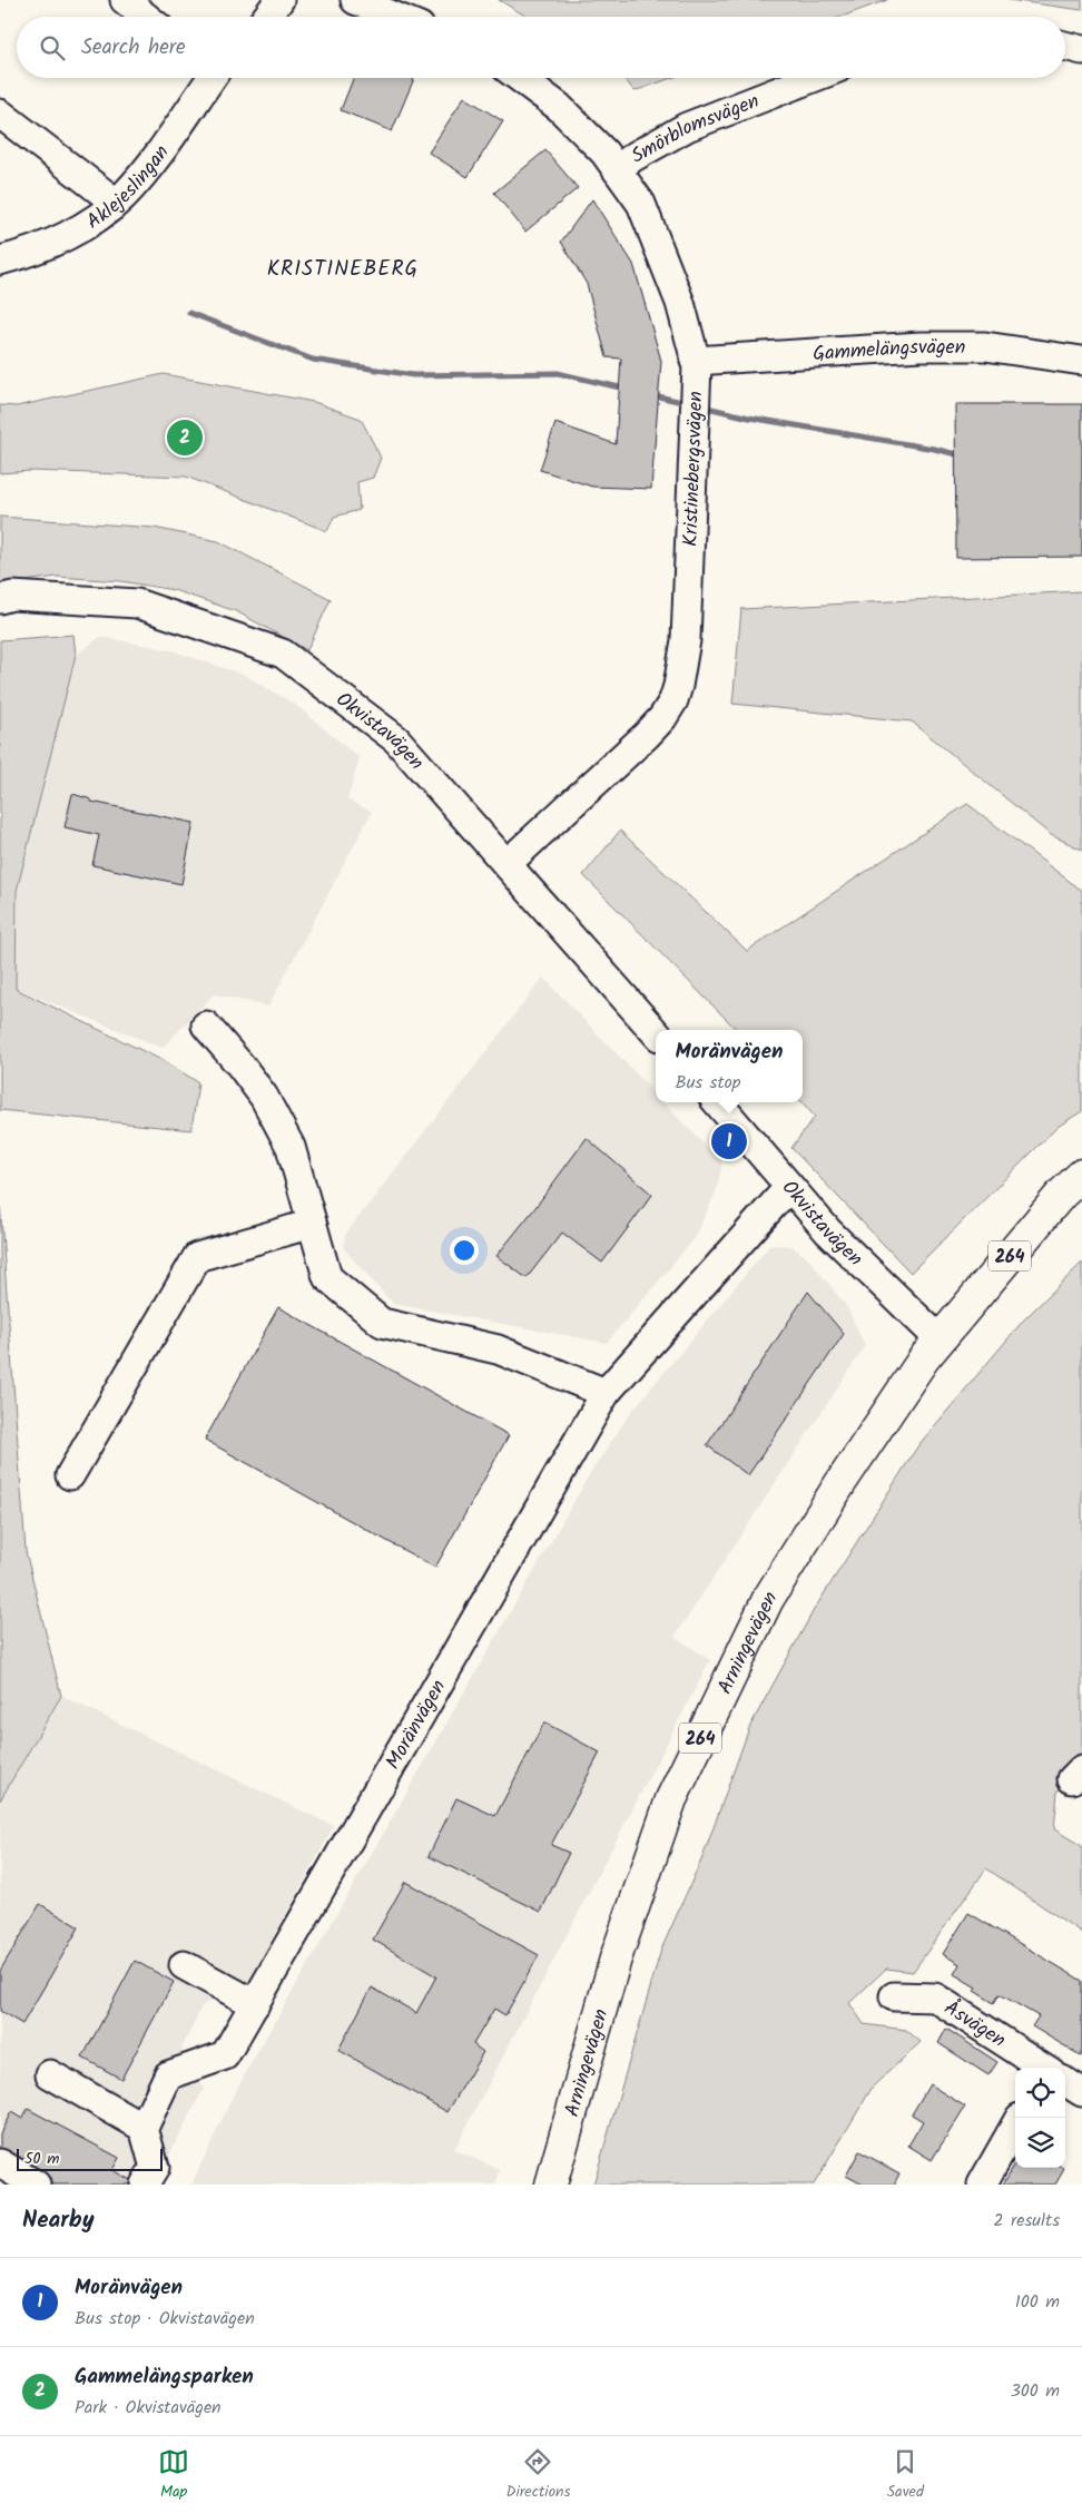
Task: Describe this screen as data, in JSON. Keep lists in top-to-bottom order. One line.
{"streets":{"main road":["264","Arningevägen"],"street":["Smörblomsvägen","Aklejeslingan","Gammelängsvägen","Kristinebergsvägen","Okvistavägen","Moränvägen","Åsvägen"]},"crossings":[["Smörblomsvägen","Kristinebergsvägen"],["Gammelängsvägen","Kristinebergsvägen"],["Kristinebergsvägen","Okvistavägen"],["Okvistavägen","Arningevägen"],["Okvistavägen","Moränvägen"]],"districts":["KRISTINEBERG"],"scale_bar":"50 m","page":{"search":"Search here","pins":["2","1"],"popup":["Moränvägen","Bus stop"],"scale":"50 m","heading":["Nearby","2 results"],"list":[{"mark":"1","name":"Moränvägen","note":"Bus stop · Okvistavägen","value":"100 m"},{"mark":"2","name":"Gammelängsparken","note":"Park · Okvistavägen","value":"300 m"}],"nav":["Map","Directions","Saved"]}}
